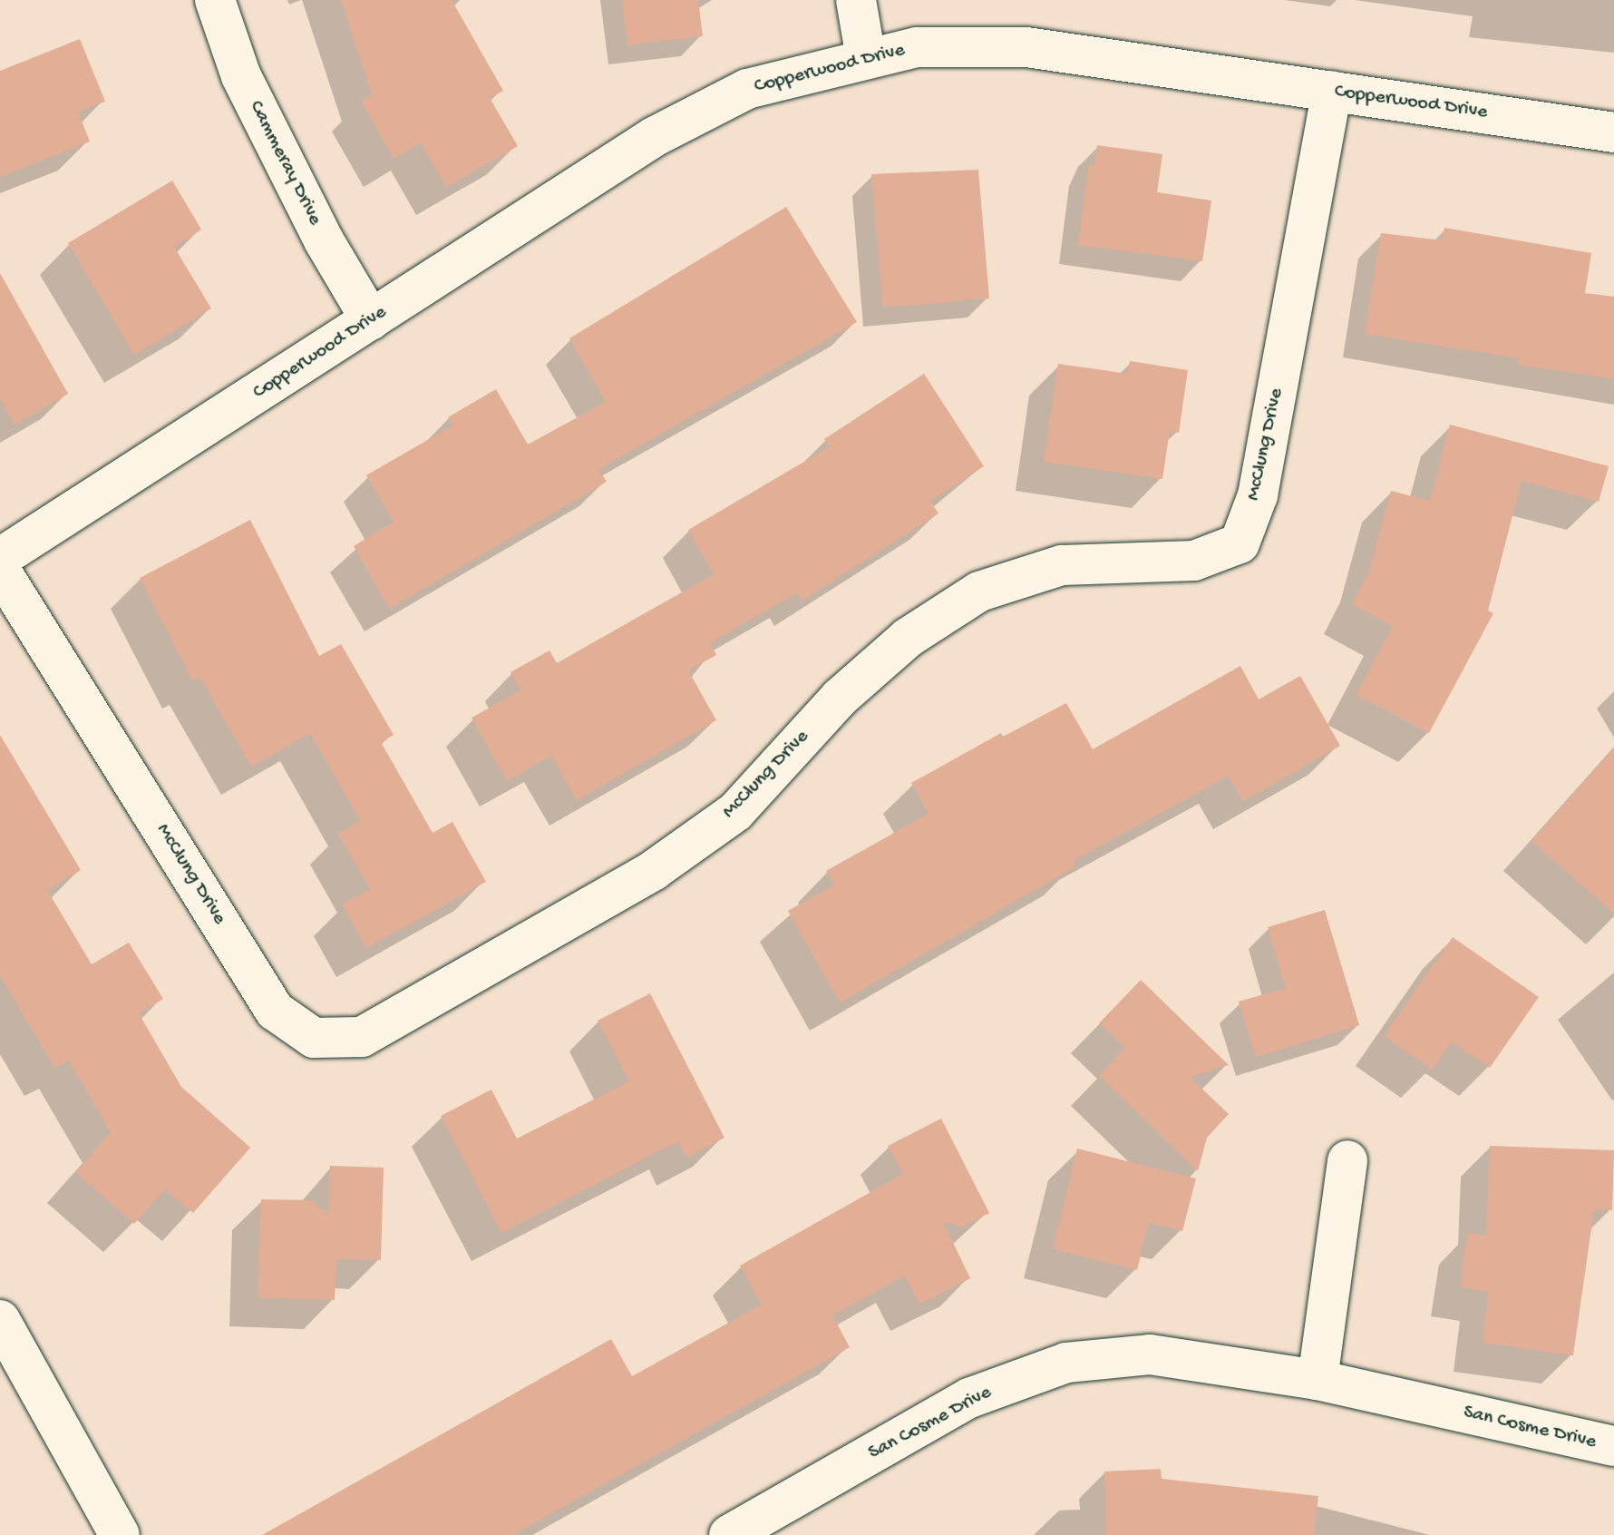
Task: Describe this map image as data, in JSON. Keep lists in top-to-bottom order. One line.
{"streets":{"street":["Copperwood Drive","Cammeray Drive","McClung Drive","San Cosme Drive"]},"crossings":[["Copperwood Drive","Cammeray Drive"],["Copperwood Drive","McClung Drive"]]}
